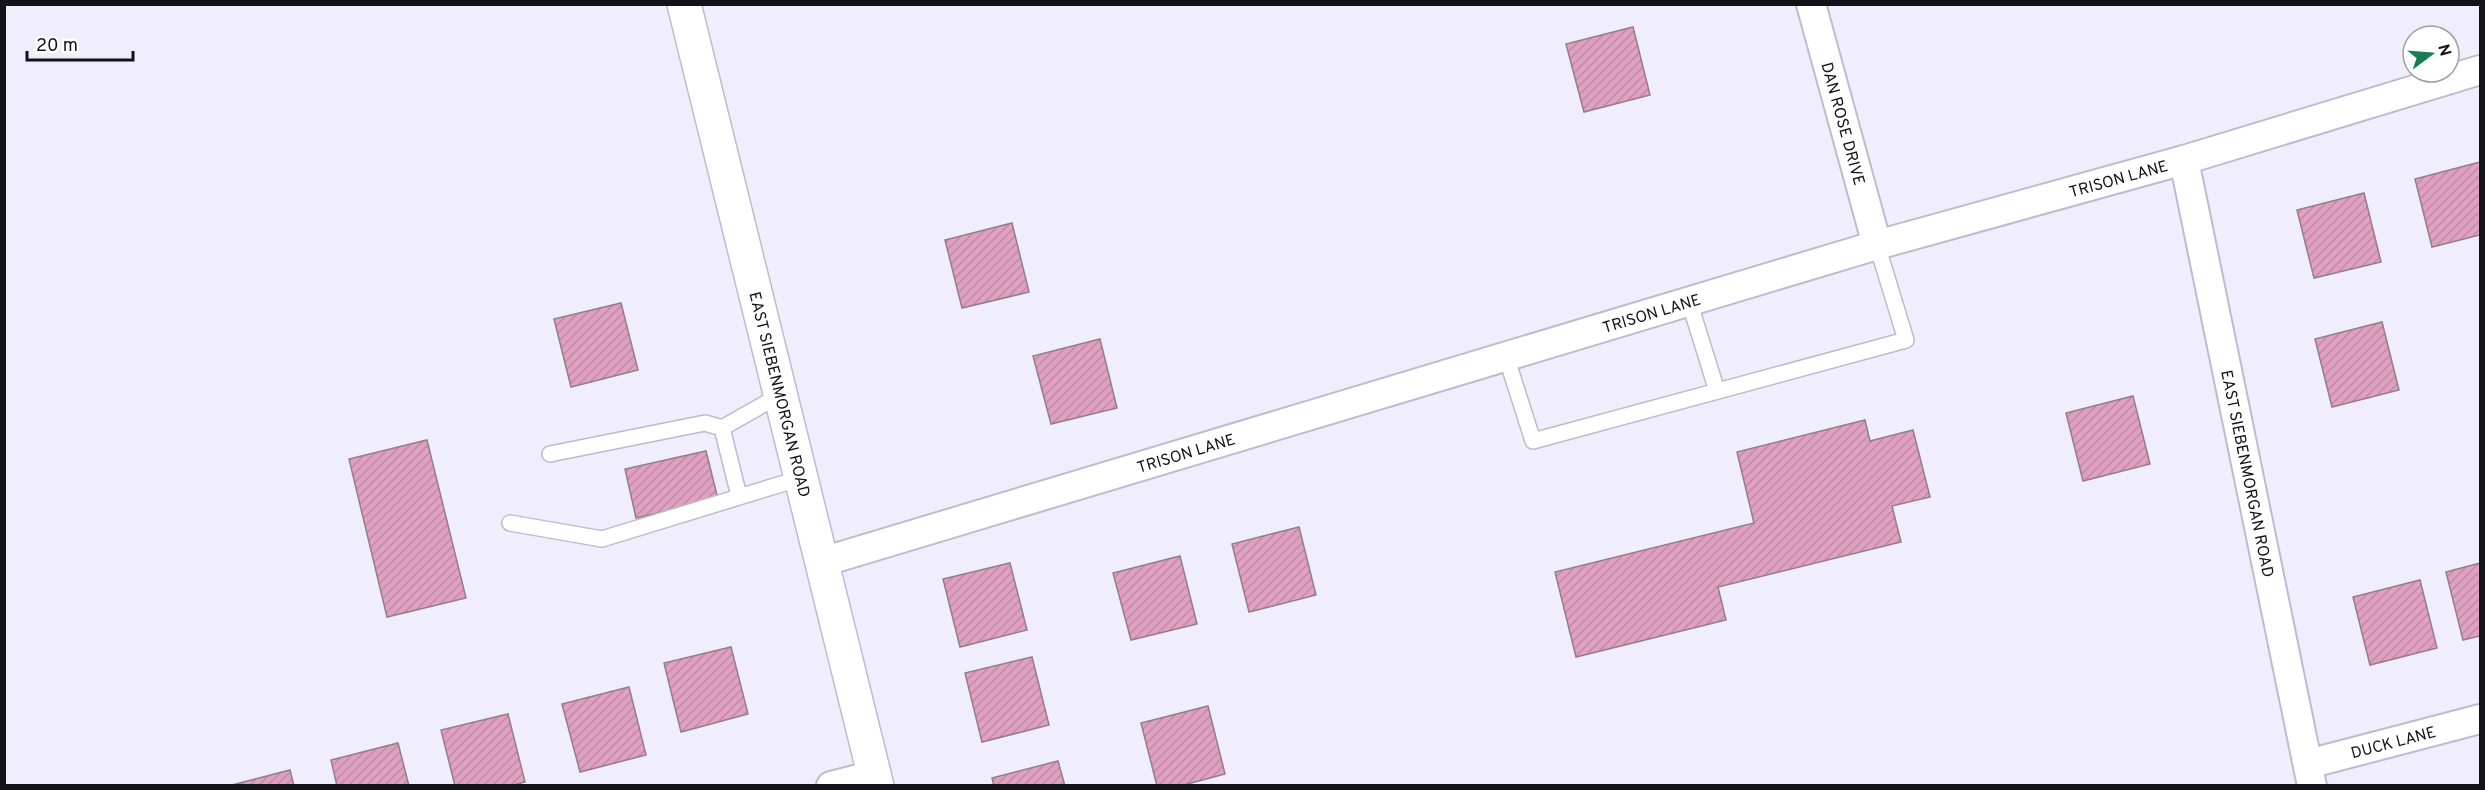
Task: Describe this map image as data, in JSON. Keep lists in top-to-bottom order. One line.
{"streets":{"street":["DAN ROSE DRIVE","TRISON LANE","EAST SIEBENMORGAN ROAD","DUCK LANE"]},"crossings":[["DAN ROSE DRIVE","TRISON LANE"],["TRISON LANE","EAST SIEBENMORGAN ROAD"],["EAST SIEBENMORGAN ROAD","DUCK LANE"]],"scale_bar":"20 m","north":"right"}
